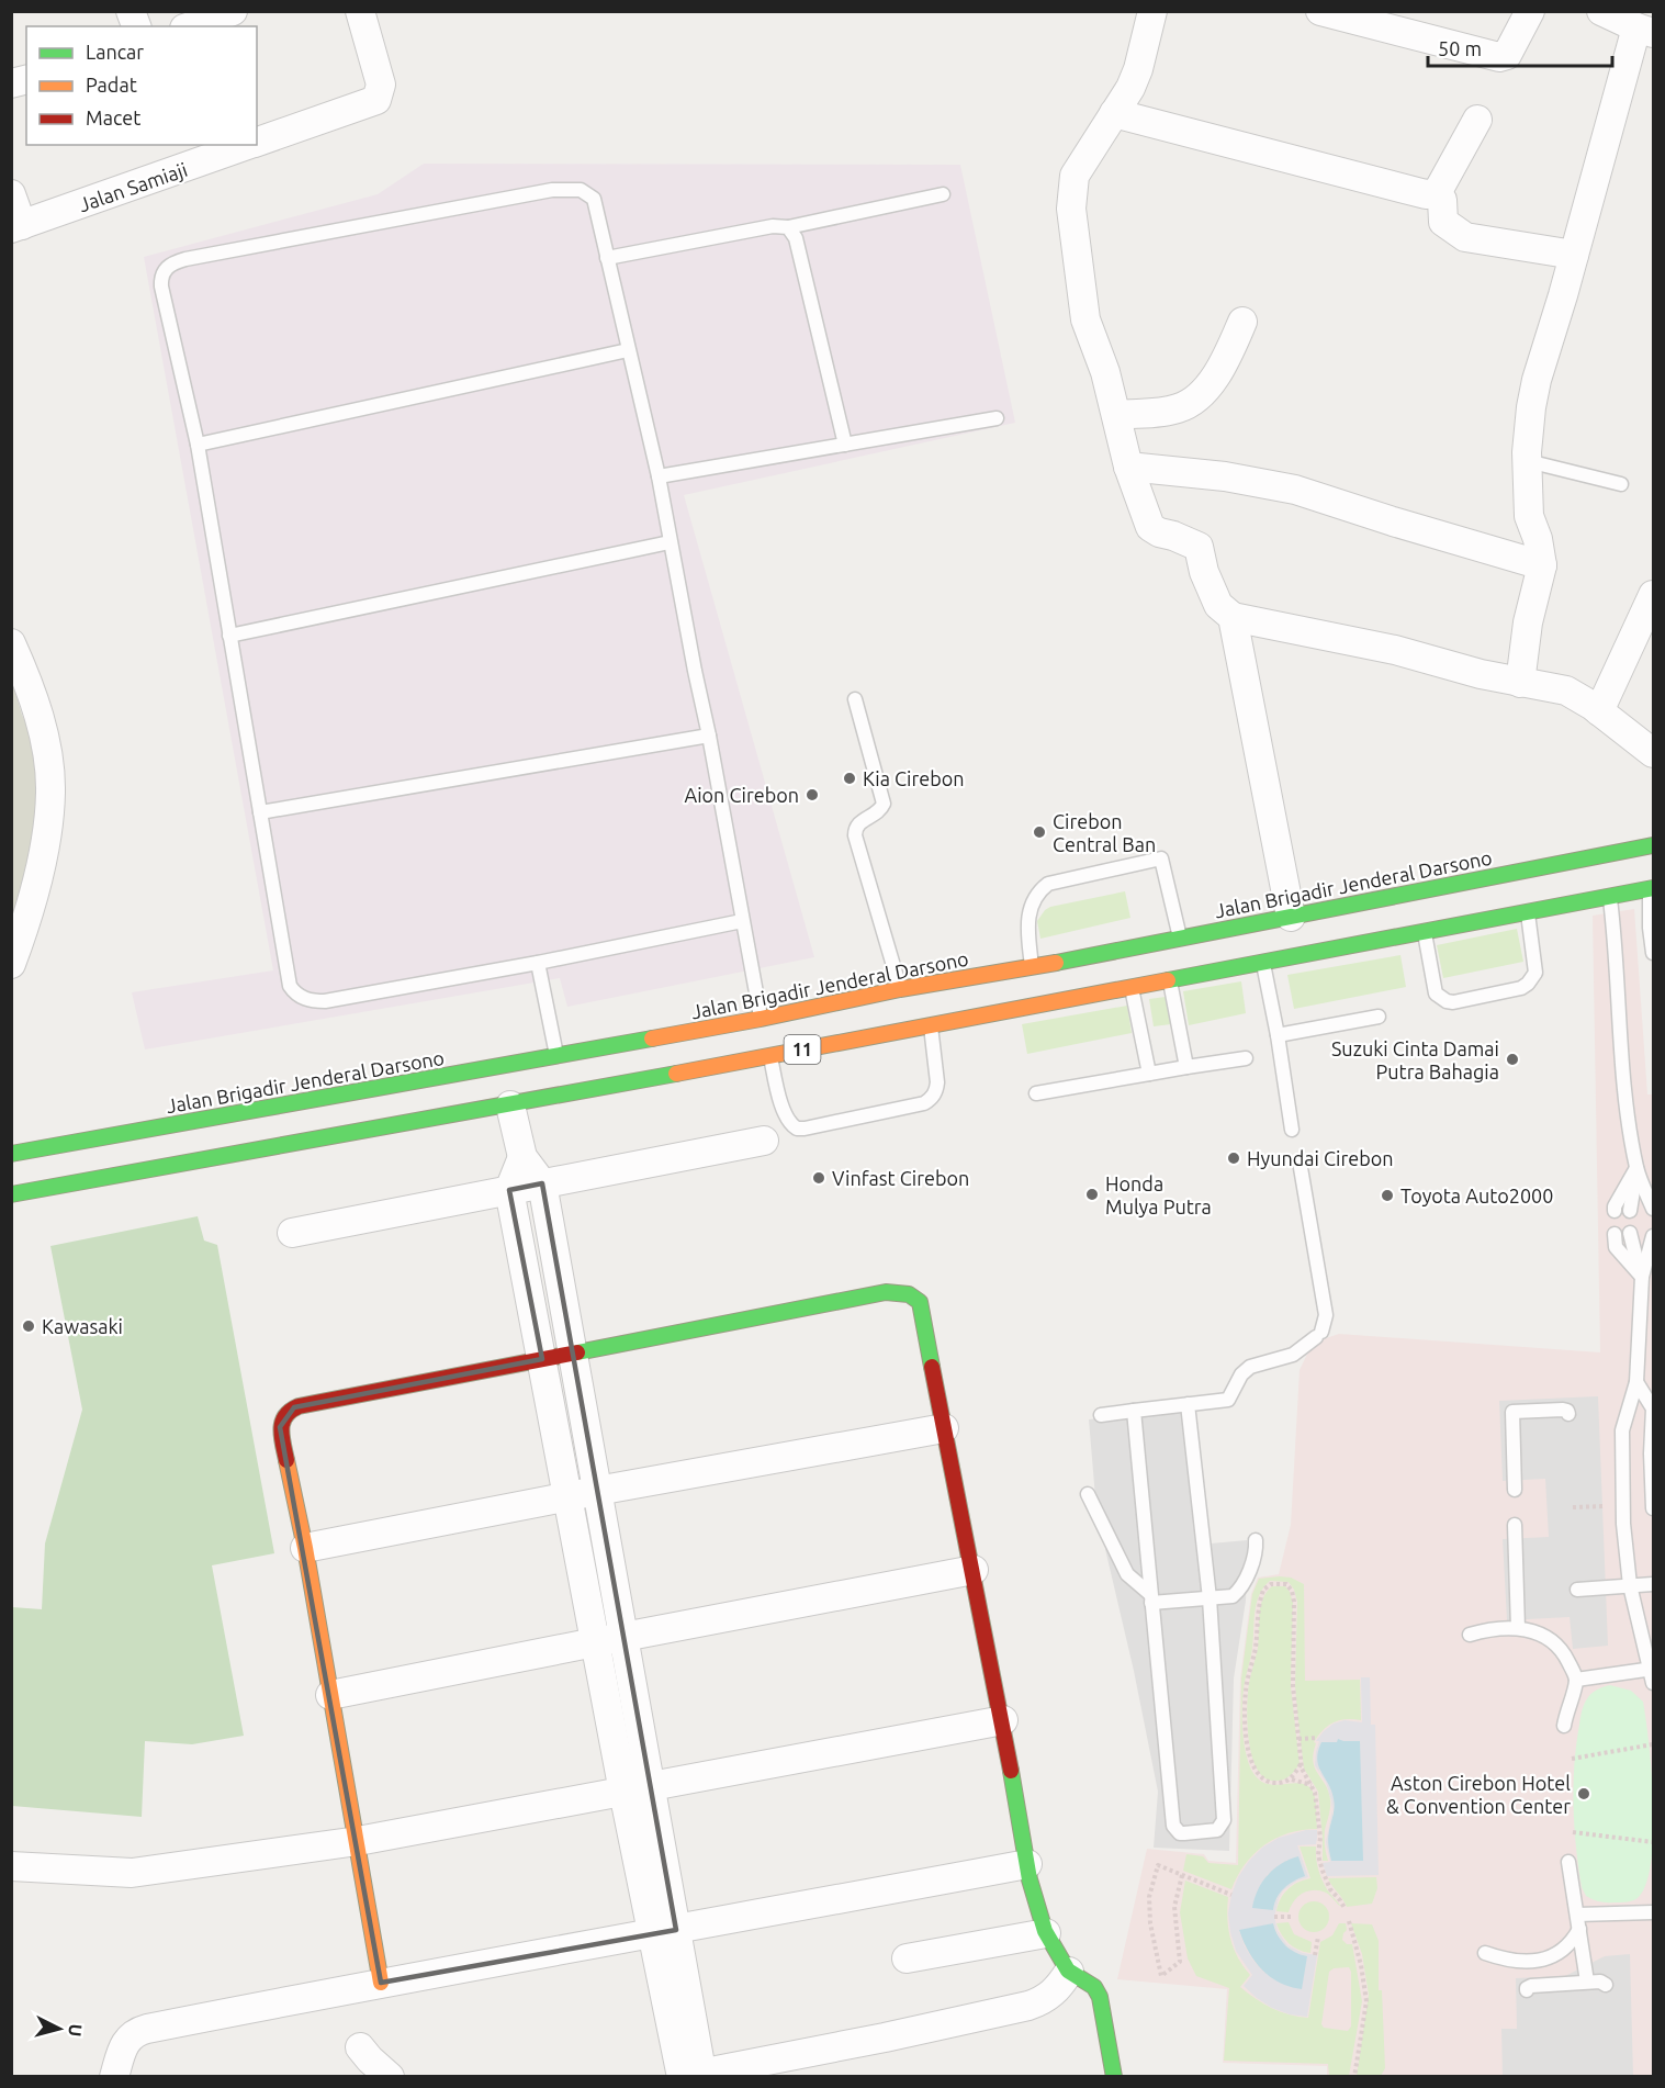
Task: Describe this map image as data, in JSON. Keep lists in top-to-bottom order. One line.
{"streets":{"main road":["Jalan Brigadir Jenderal Darsono","11"],"street":["Jalan Samiaji"]},"places":["Kia Cirebon","Aion Cirebon","Cirebon Central Ban","Suzuki Cinta Damai Putra Bahagia","Hyundai Cirebon","Vinfast Cirebon","Honda Mulya Putra","Toyota Auto2000","Kawasaki","Aston Cirebon Hotel & Convention Center"],"legend":["Lancar","Padat","Macet"],"scale_bar":"50 m","north":"right"}
